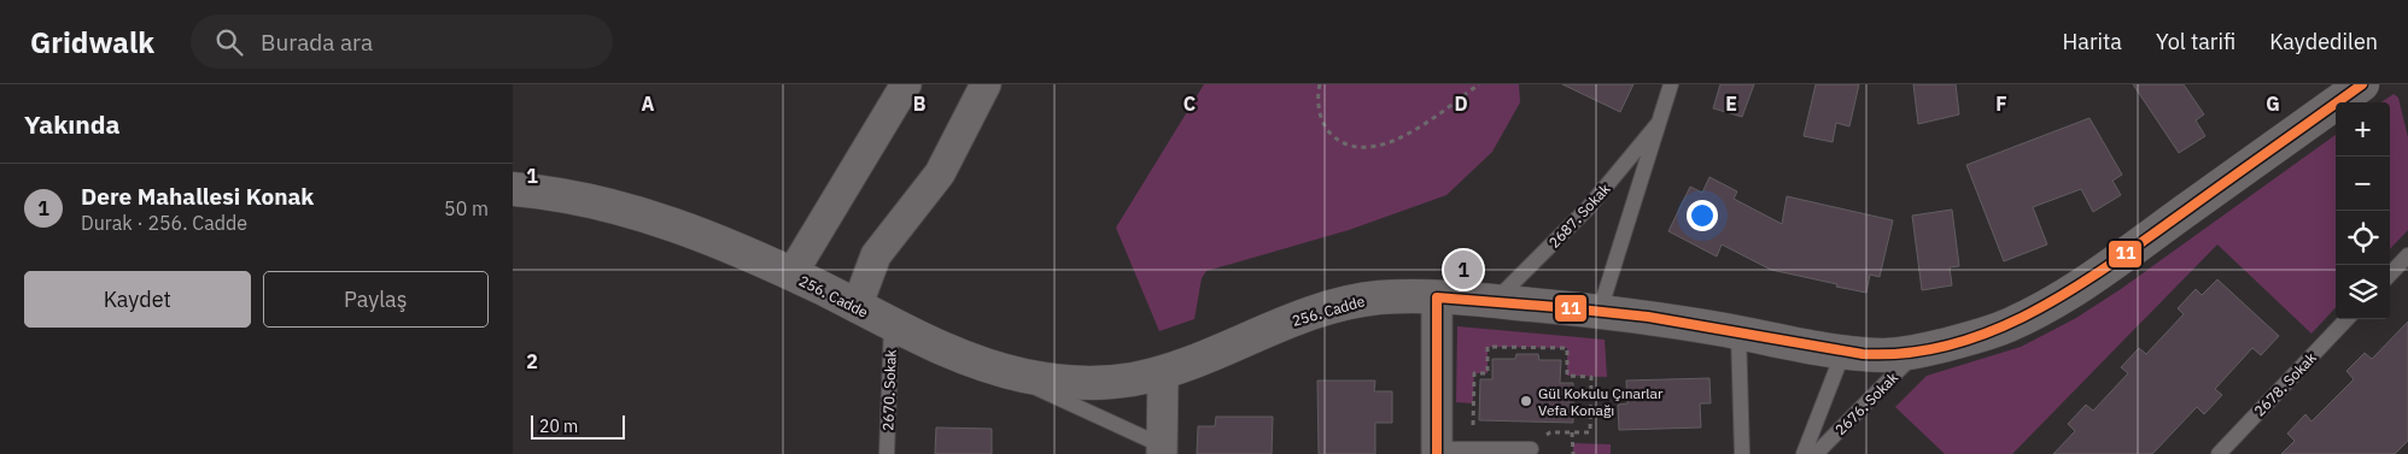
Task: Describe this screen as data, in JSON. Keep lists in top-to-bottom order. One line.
{"streets":{"street":["256. Cadde"],"lane":["2687. Sokak","2678. Sokak","2670. Sokak","2676. Sokak"]},"crossings":[["2687. Sokak","256. Cadde"],["256. Cadde","2670. Sokak"],["256. Cadde","2676. Sokak"]],"places":["Gül Kokulu Çınarlar Vefa Konağı"],"lines":["transit line 11"],"scale_bar":"20 m","page":{"header":"Gridwalk","search":"Burada ara","nav":["Harita","Yol tarifi","Kaydedilen"],"heading":"Yakında","map_buttons":["+","−"],"list":[{"mark":"1","name":"Dere Mahallesi Konak","note":"Durak · 256. Cadde","value":"50 m"}],"pins":"1","buttons":["Kaydet","Paylaş"],"scale":"20 m"},"grid":{"columns":["A","B","C","D","E","F","G"],"rows":["1","2"]}}
